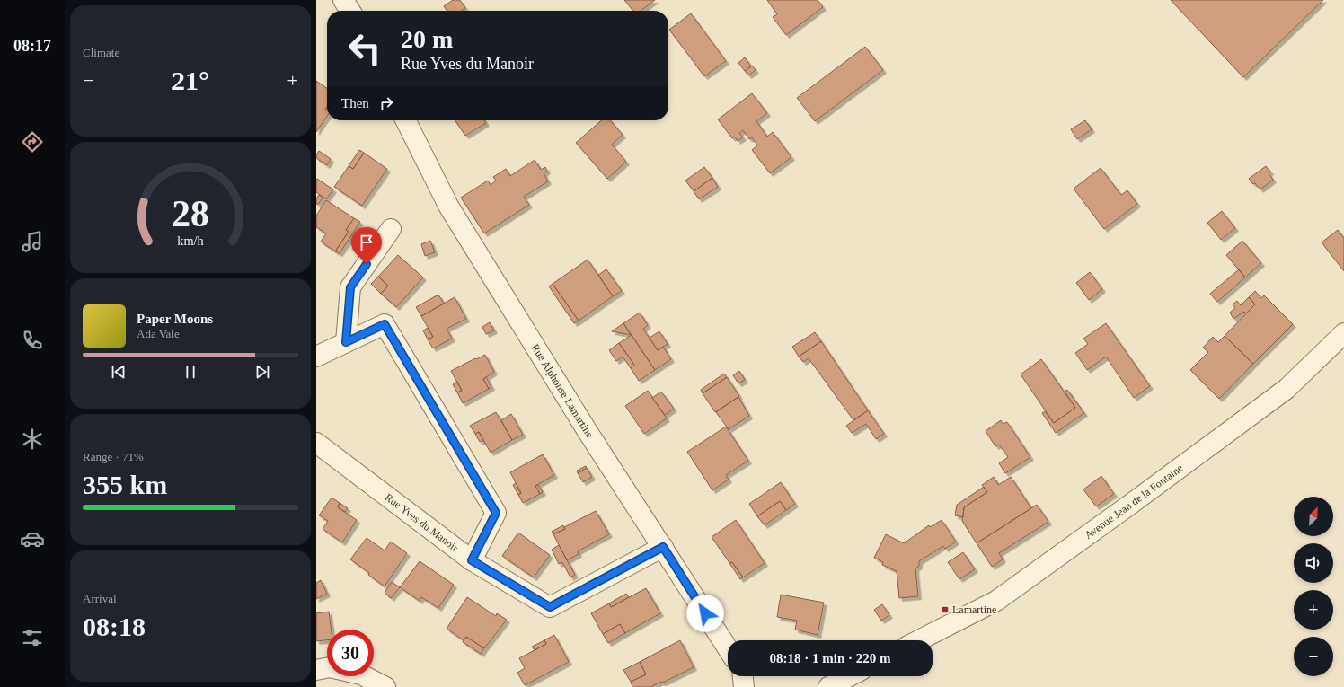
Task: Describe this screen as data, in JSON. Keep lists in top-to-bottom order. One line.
{"streets":{"street":["Rue Alphonse Lamartine","Avenue Jean de la Fontaine","Rue Yves du Manoir"]},"crossings":[["Rue Alphonse Lamartine","Rue Yves du Manoir"]],"places":{"transit":["Lamartine"]},"north":"top right","page":{"tabs":"08:17","tile":["Climate",["Range · 71%","355 km"],["Arrival","08:18"]],"turn":["20 m","Rue Yves du Manoir"],"heat":["−","21°","+"],"then":"Then","song":["Paper Moons","Ada Vale"],"map_buttons":["+","−"],"limit":"30","trip":"08:18 · 1 min · 220 m","gauge":["28","km/h"]}}
